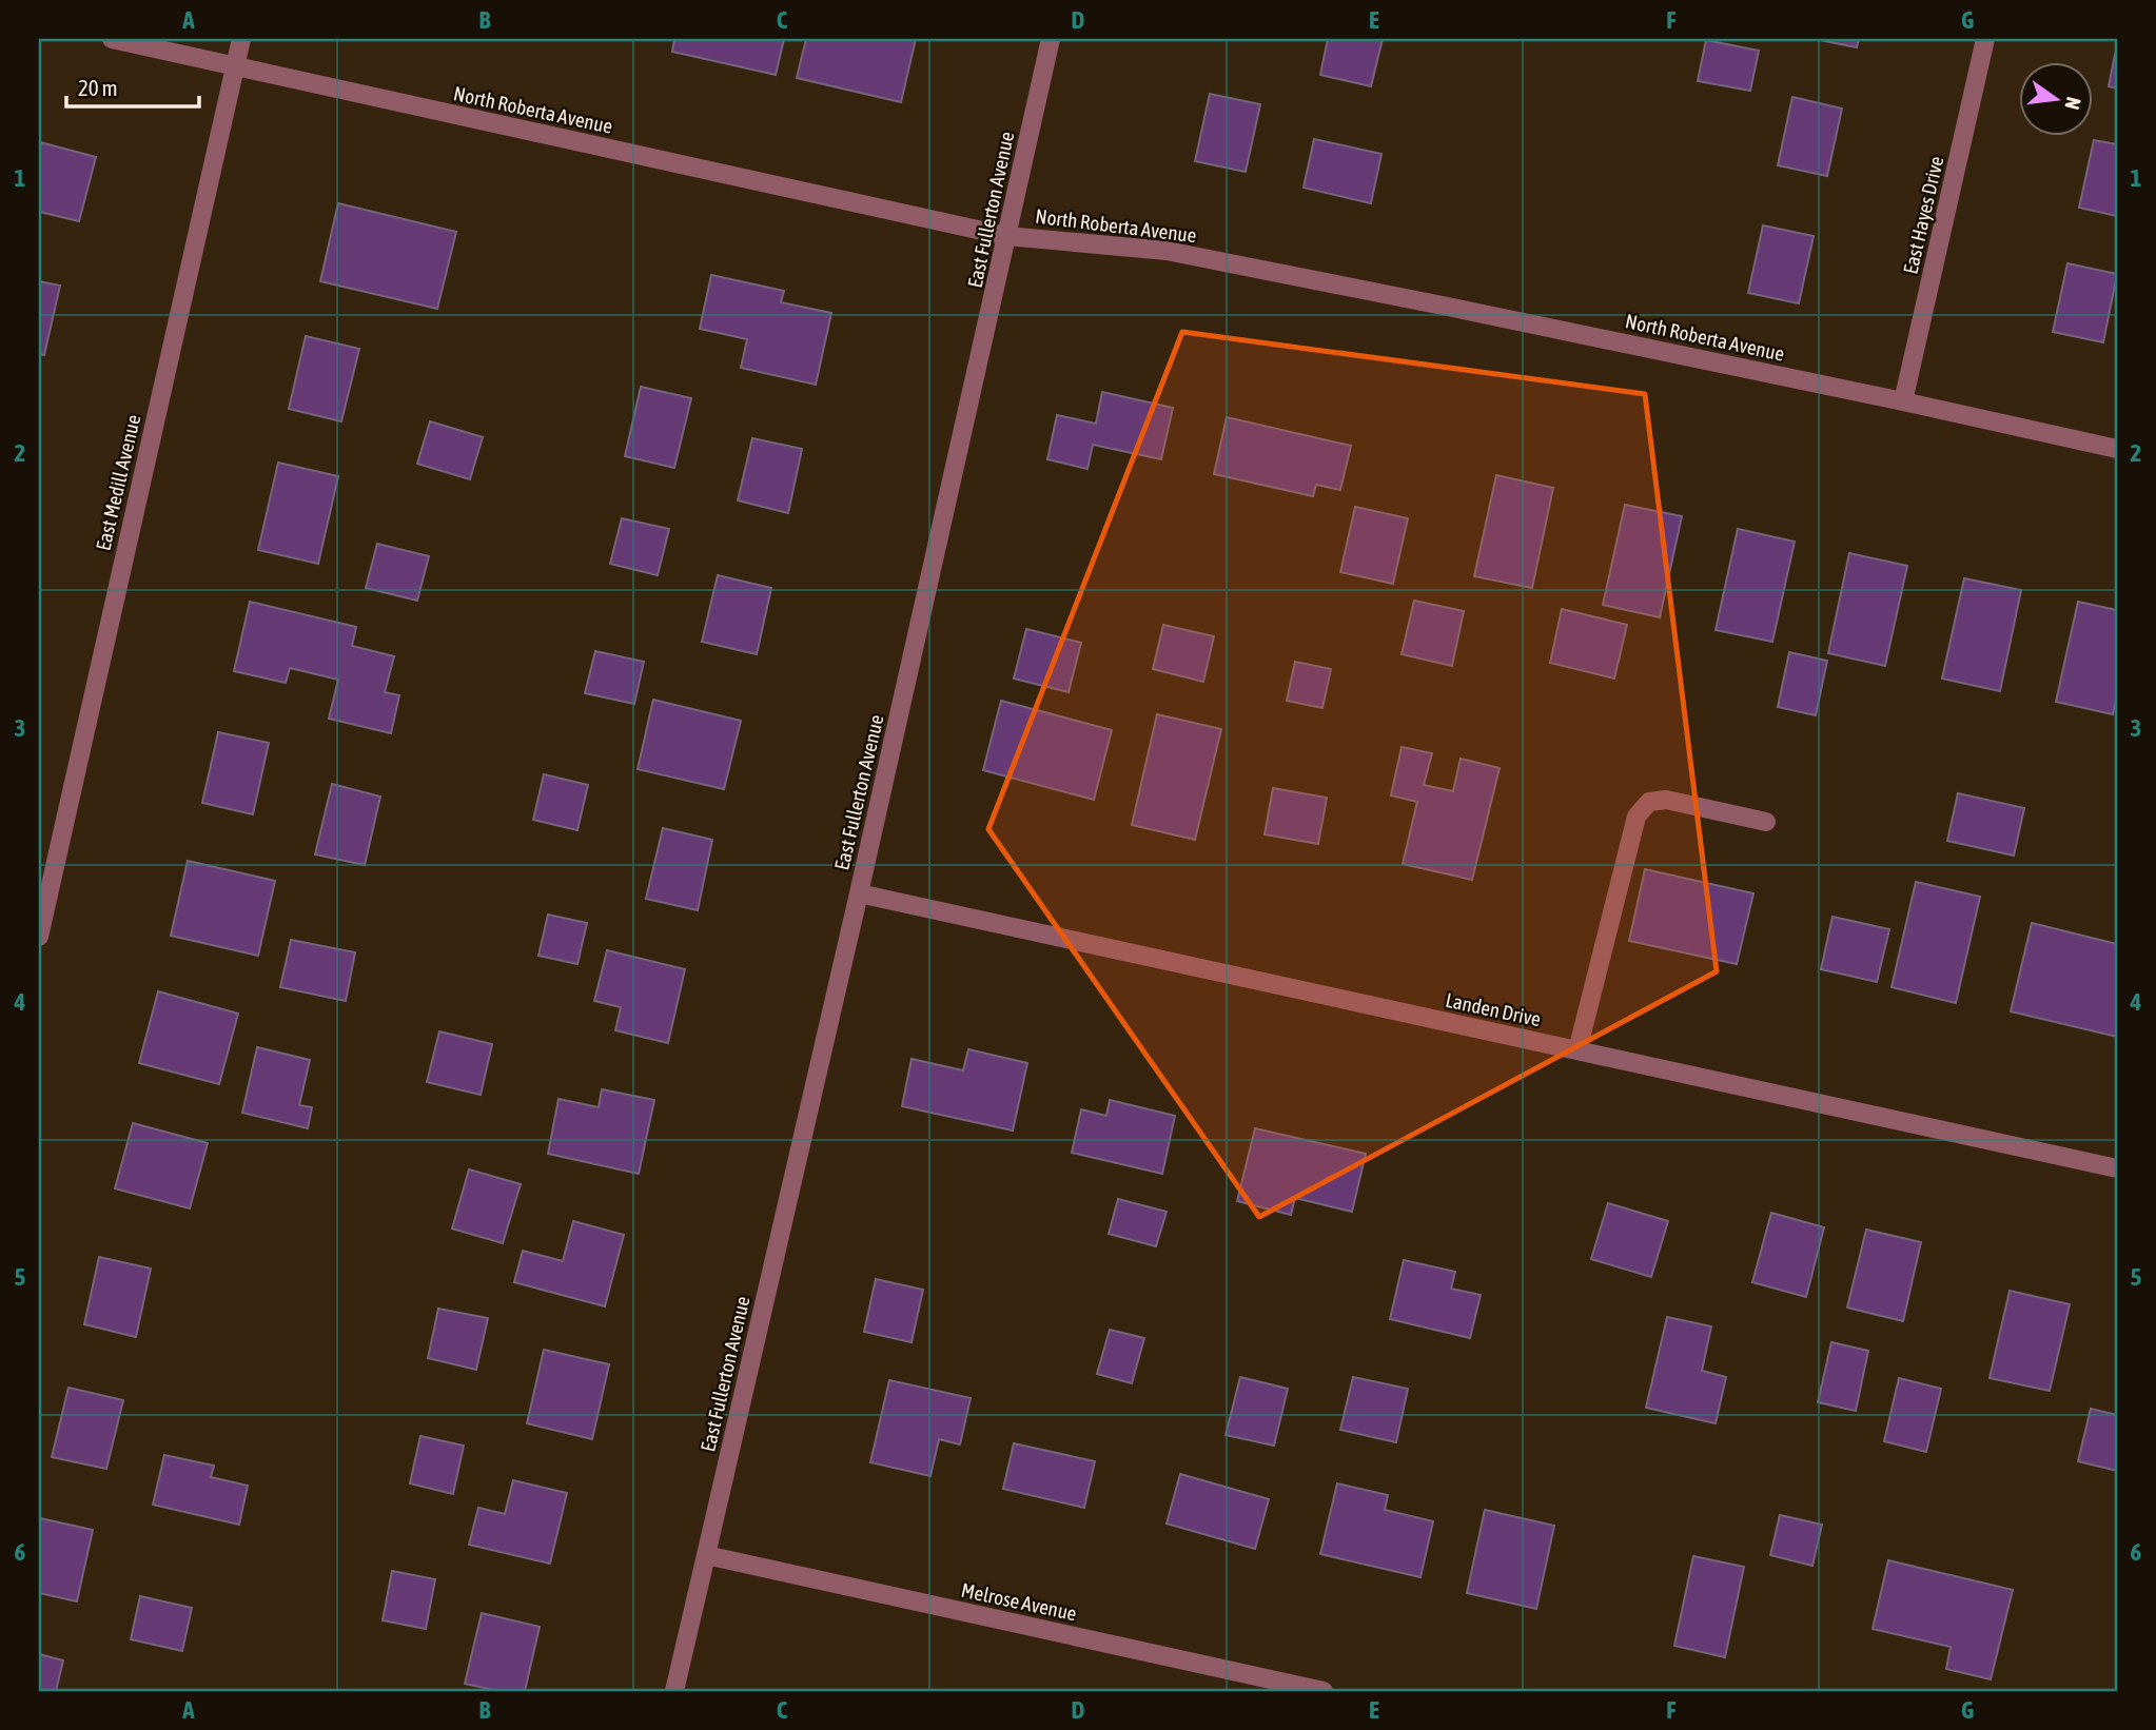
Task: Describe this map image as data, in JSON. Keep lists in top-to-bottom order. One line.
{"streets":{"street":["North Roberta Avenue","East Fullerton Avenue","East Hayes Drive","East Medill Avenue","Landen Drive","Melrose Avenue"]},"crossings":[["North Roberta Avenue","East Fullerton Avenue"],["North Roberta Avenue","East Hayes Drive"],["North Roberta Avenue","East Medill Avenue"],["East Fullerton Avenue","Landen Drive"],["East Fullerton Avenue","Melrose Avenue"]],"scale_bar":"20 m","north":"right","grid":{"columns":["A","B","C","D","E","F","G"],"rows":["1","2","3","4","5","6"]}}
